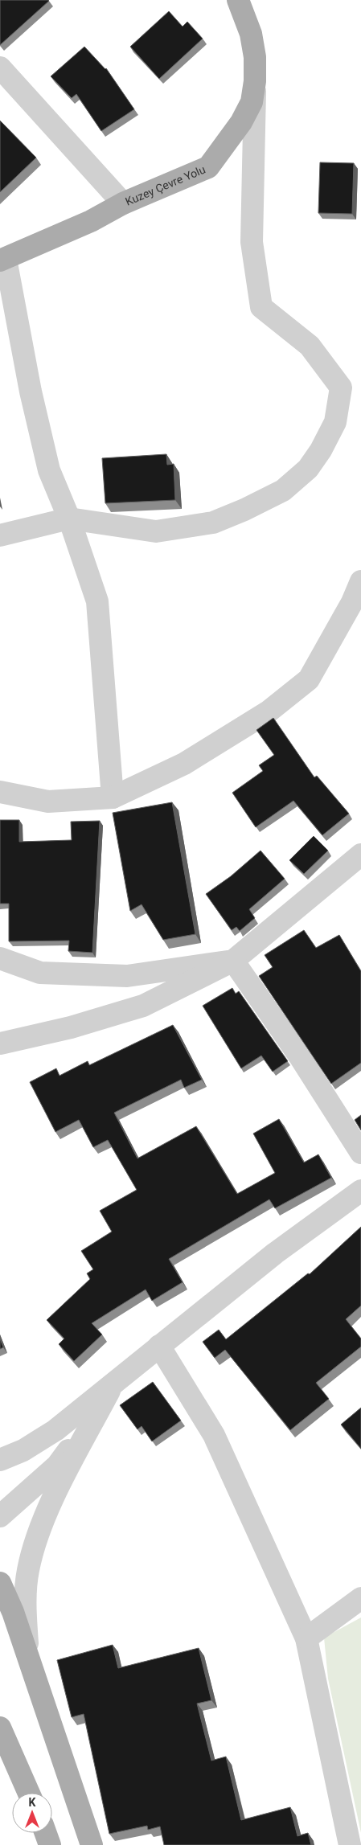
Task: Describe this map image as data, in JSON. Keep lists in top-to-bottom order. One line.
{"streets":{"main road":["Kuzey Çevre Yolu"]},"north":"top"}
